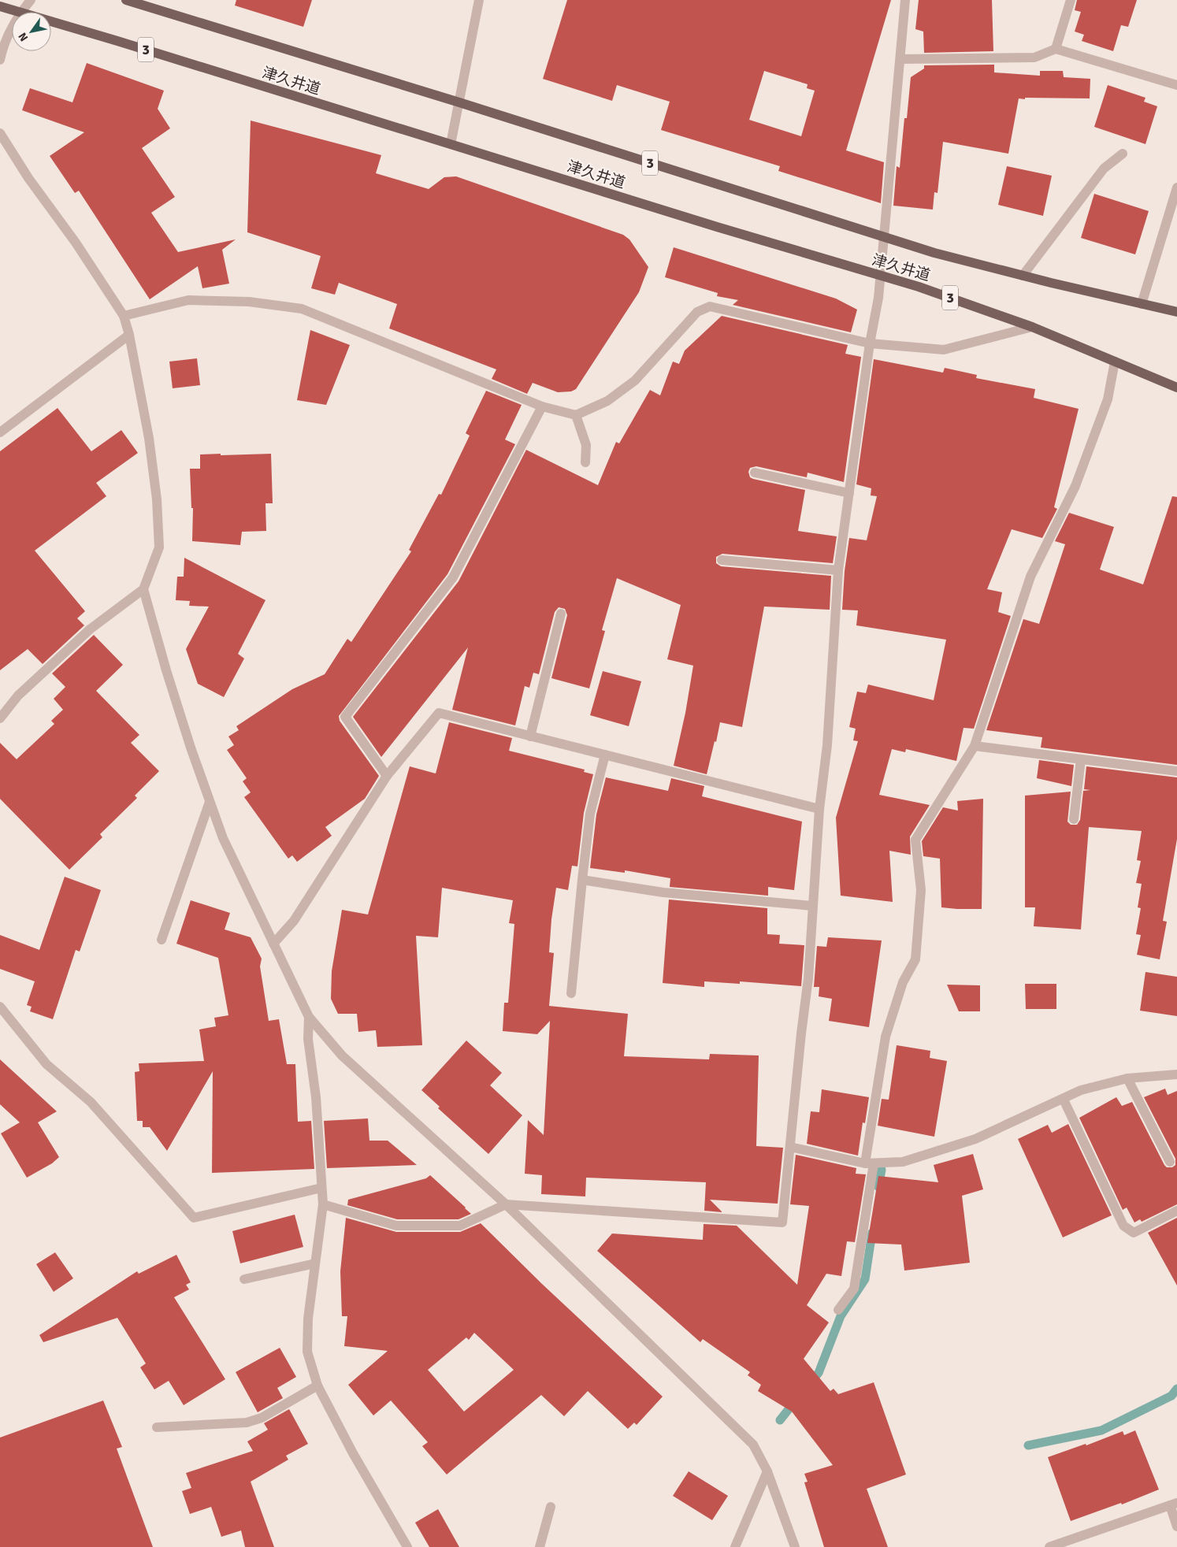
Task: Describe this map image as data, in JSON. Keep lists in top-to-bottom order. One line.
{"streets":{"main road":["3","津久井道"]},"north":"bottom left"}
